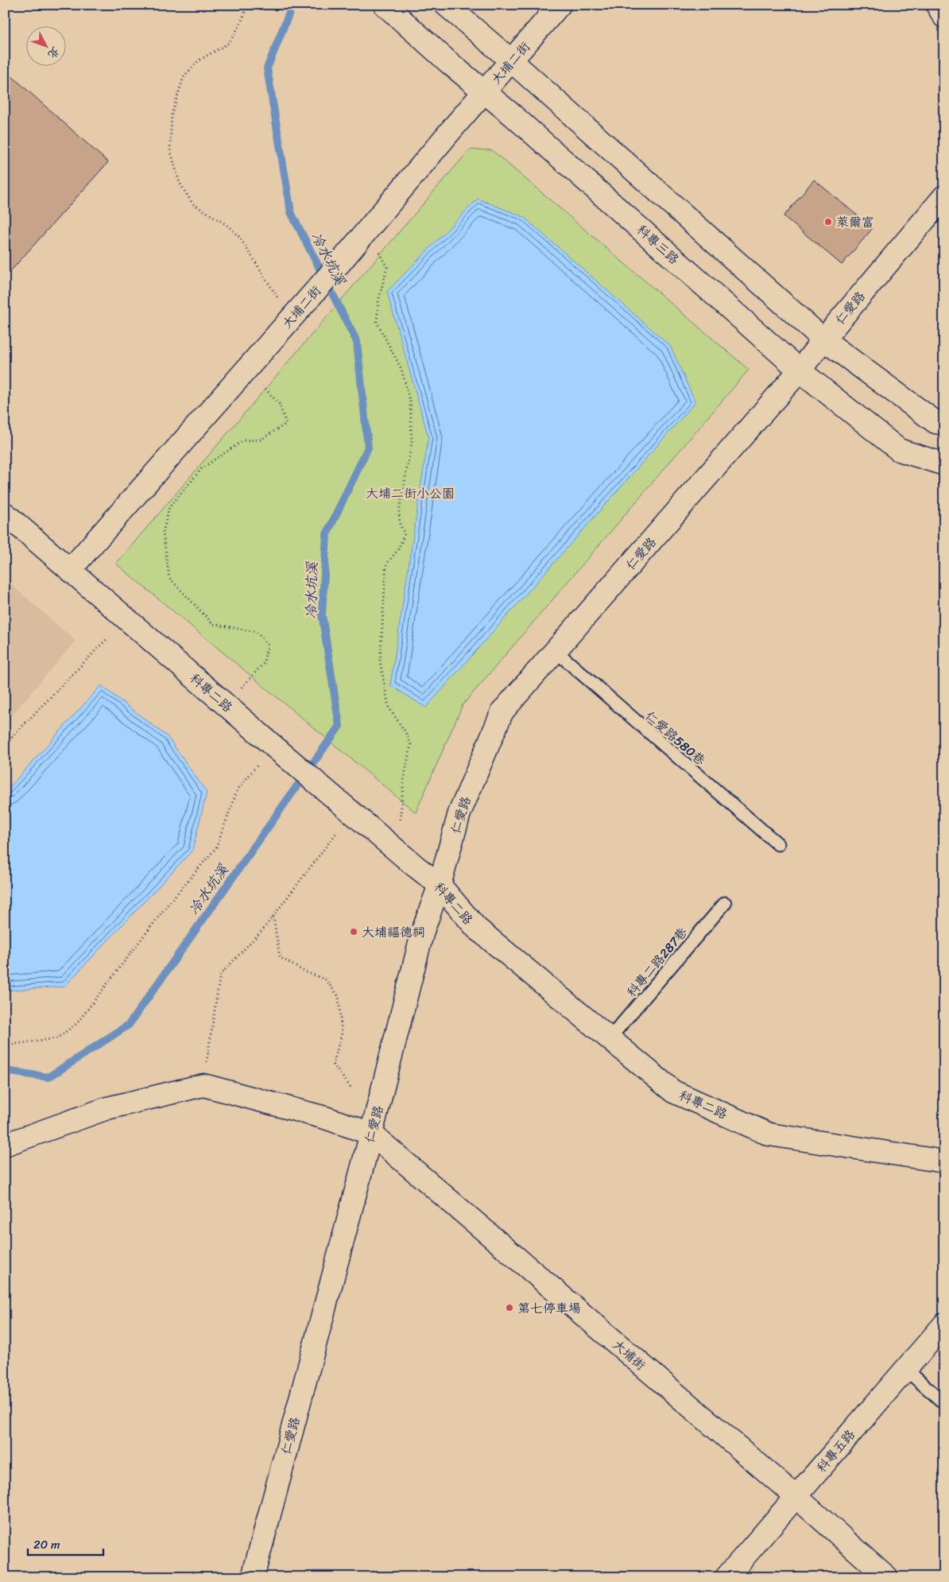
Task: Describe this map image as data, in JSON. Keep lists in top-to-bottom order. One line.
{"streets":{"street":["大埔二街","科專三路","仁愛路","科專二路","大埔街","科專五路"],"lane":["仁愛路580巷","科專二路287巷"]},"crossings":[["大埔二街","科專三路"],["大埔二街","科專二路"],["科專三路","仁愛路"],["仁愛路","科專二路"],["仁愛路","仁愛路580巷"],["仁愛路","大埔街"],["科專二路","科專二路287巷"],["大埔街","科專五路"]],"water":["冷水坑溪"],"parks":["大埔二街小公園"],"places":["萊爾富","大埔福德祠","第七停車場"],"scale_bar":"20 m","north":"bottom right"}
